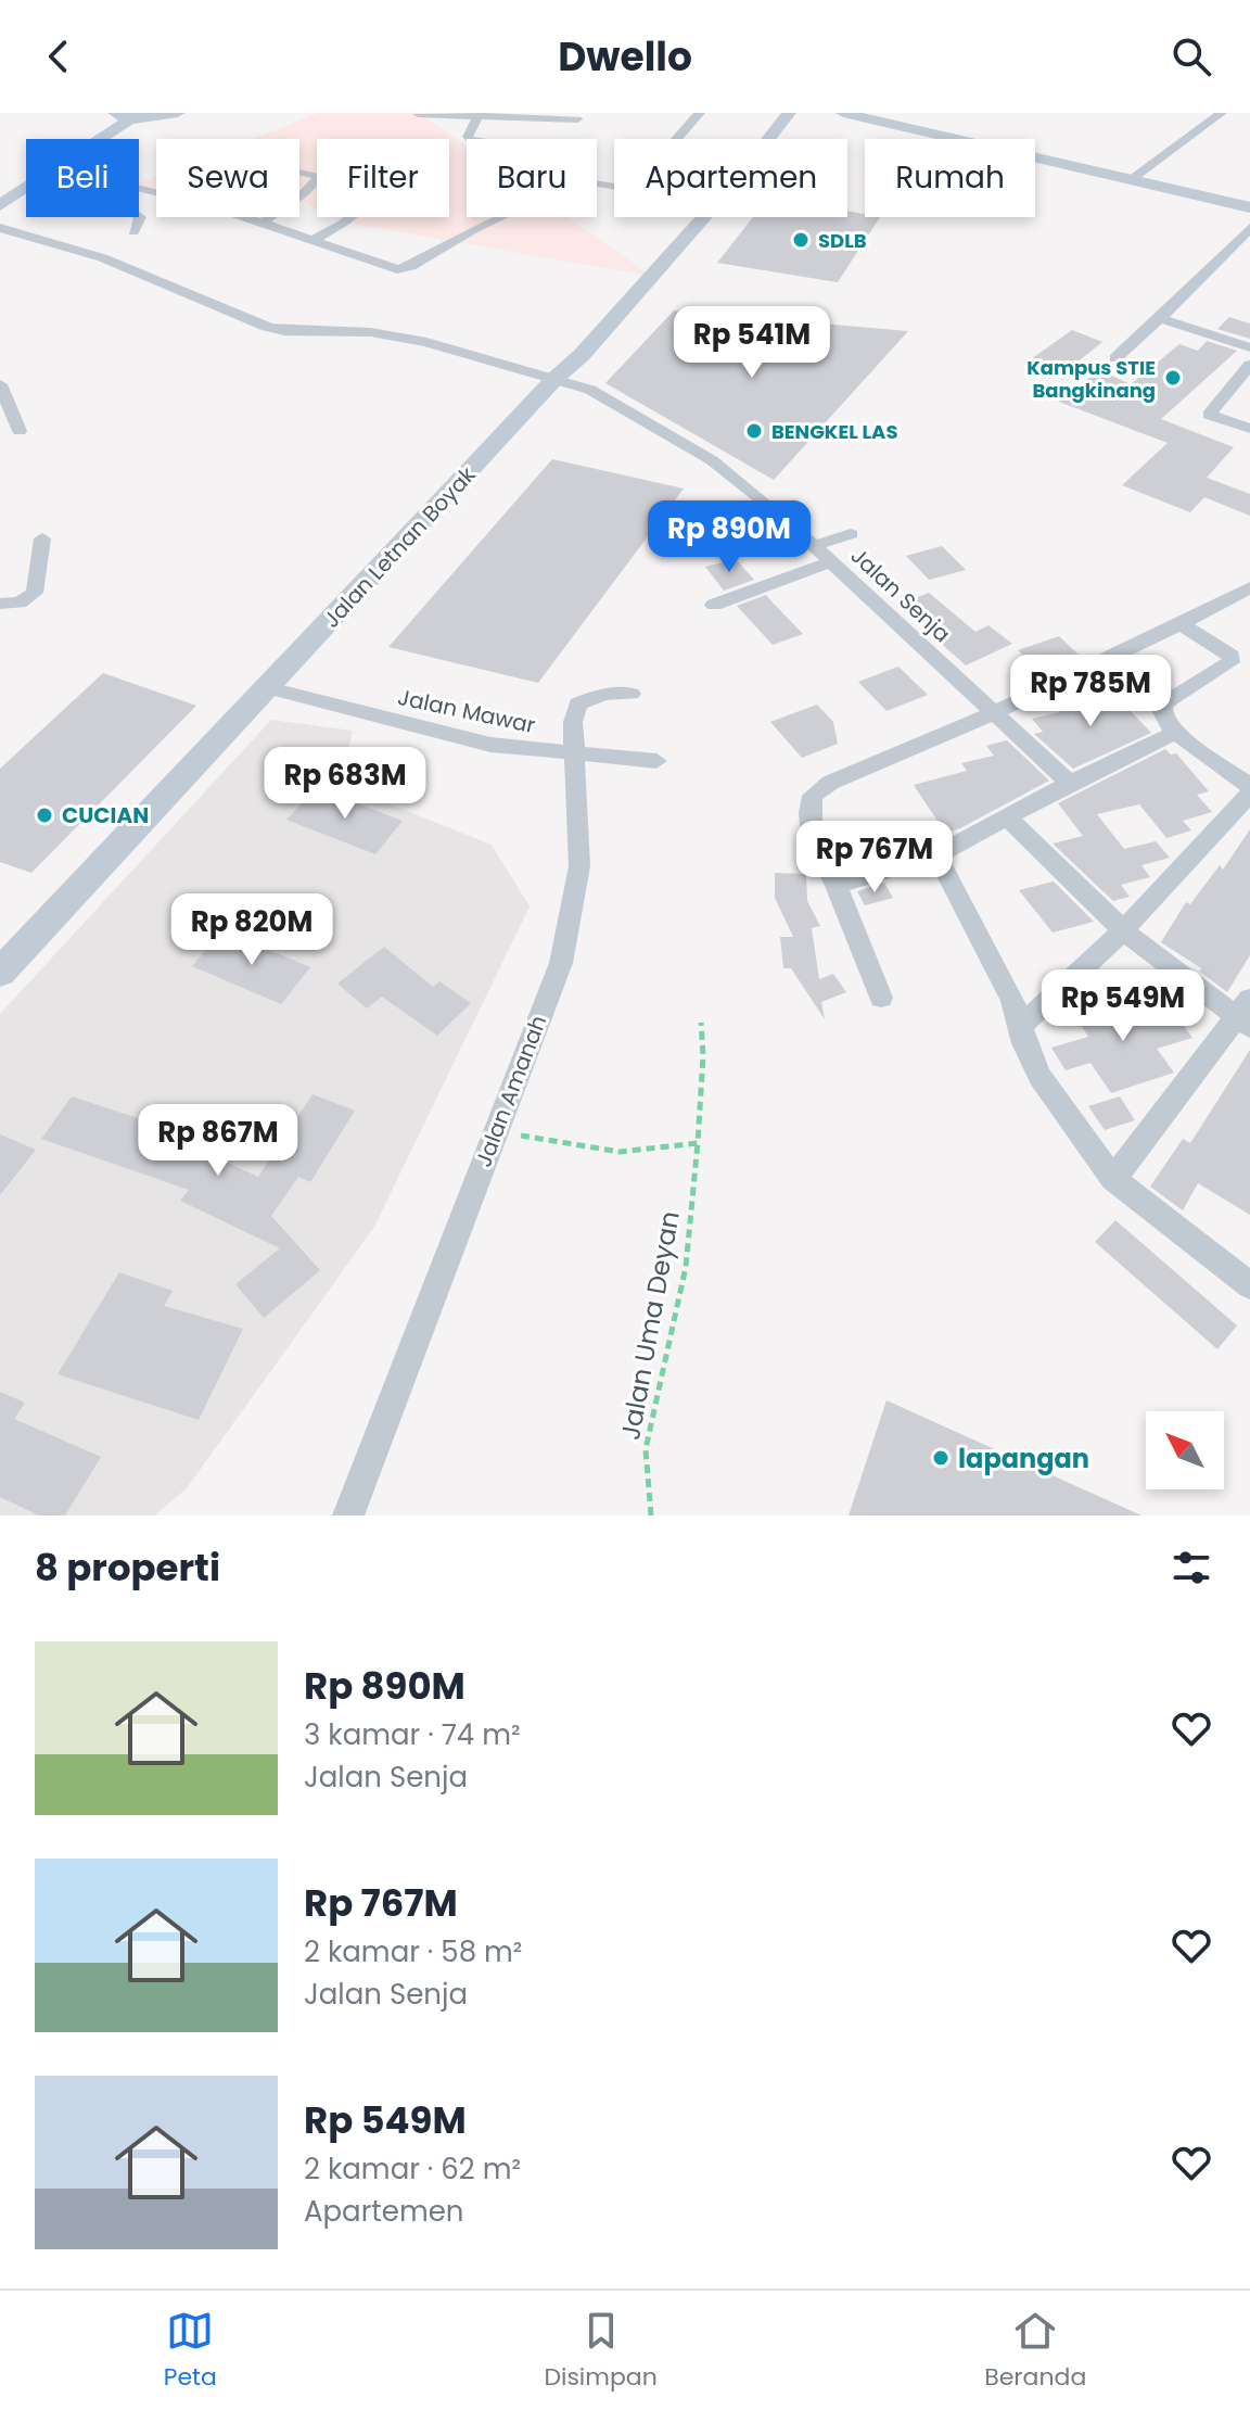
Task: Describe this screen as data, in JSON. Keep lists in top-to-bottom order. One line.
{"streets":{"street":["Jalan Letnan Boyak","Jalan Senja","Jalan Mawar","Jalan Amanah"],"path":["Jalan Uma Deyan"]},"crossings":[["Jalan Letnan Boyak","Jalan Senja"],["Jalan Letnan Boyak","Jalan Mawar"],["Jalan Mawar","Jalan Amanah"]],"places":["SDLB","Kampus STIE Bangkinang","BENGKEL LAS","CUCIAN","lapangan"],"north":"top left","page":{"header":"Dwello","chip":["Beli","Sewa","Filter","Baru","Apartemen","Rumah"],"price":["Rp 541M","Rp 890M","Rp 785M","Rp 683M","Rp 767M","Rp 820M","Rp 549M","Rp 867M"],"heading":"8 properti","list":[{"name":"Rp 890M","note":"3 kamar · 74 m² · Jalan Senja"},{"name":"Rp 767M","note":"2 kamar · 58 m² · Jalan Senja"},{"name":"Rp 549M","note":"2 kamar · 62 m² · Apartemen"}],"tabs":["Peta","Disimpan","Beranda"]}}
